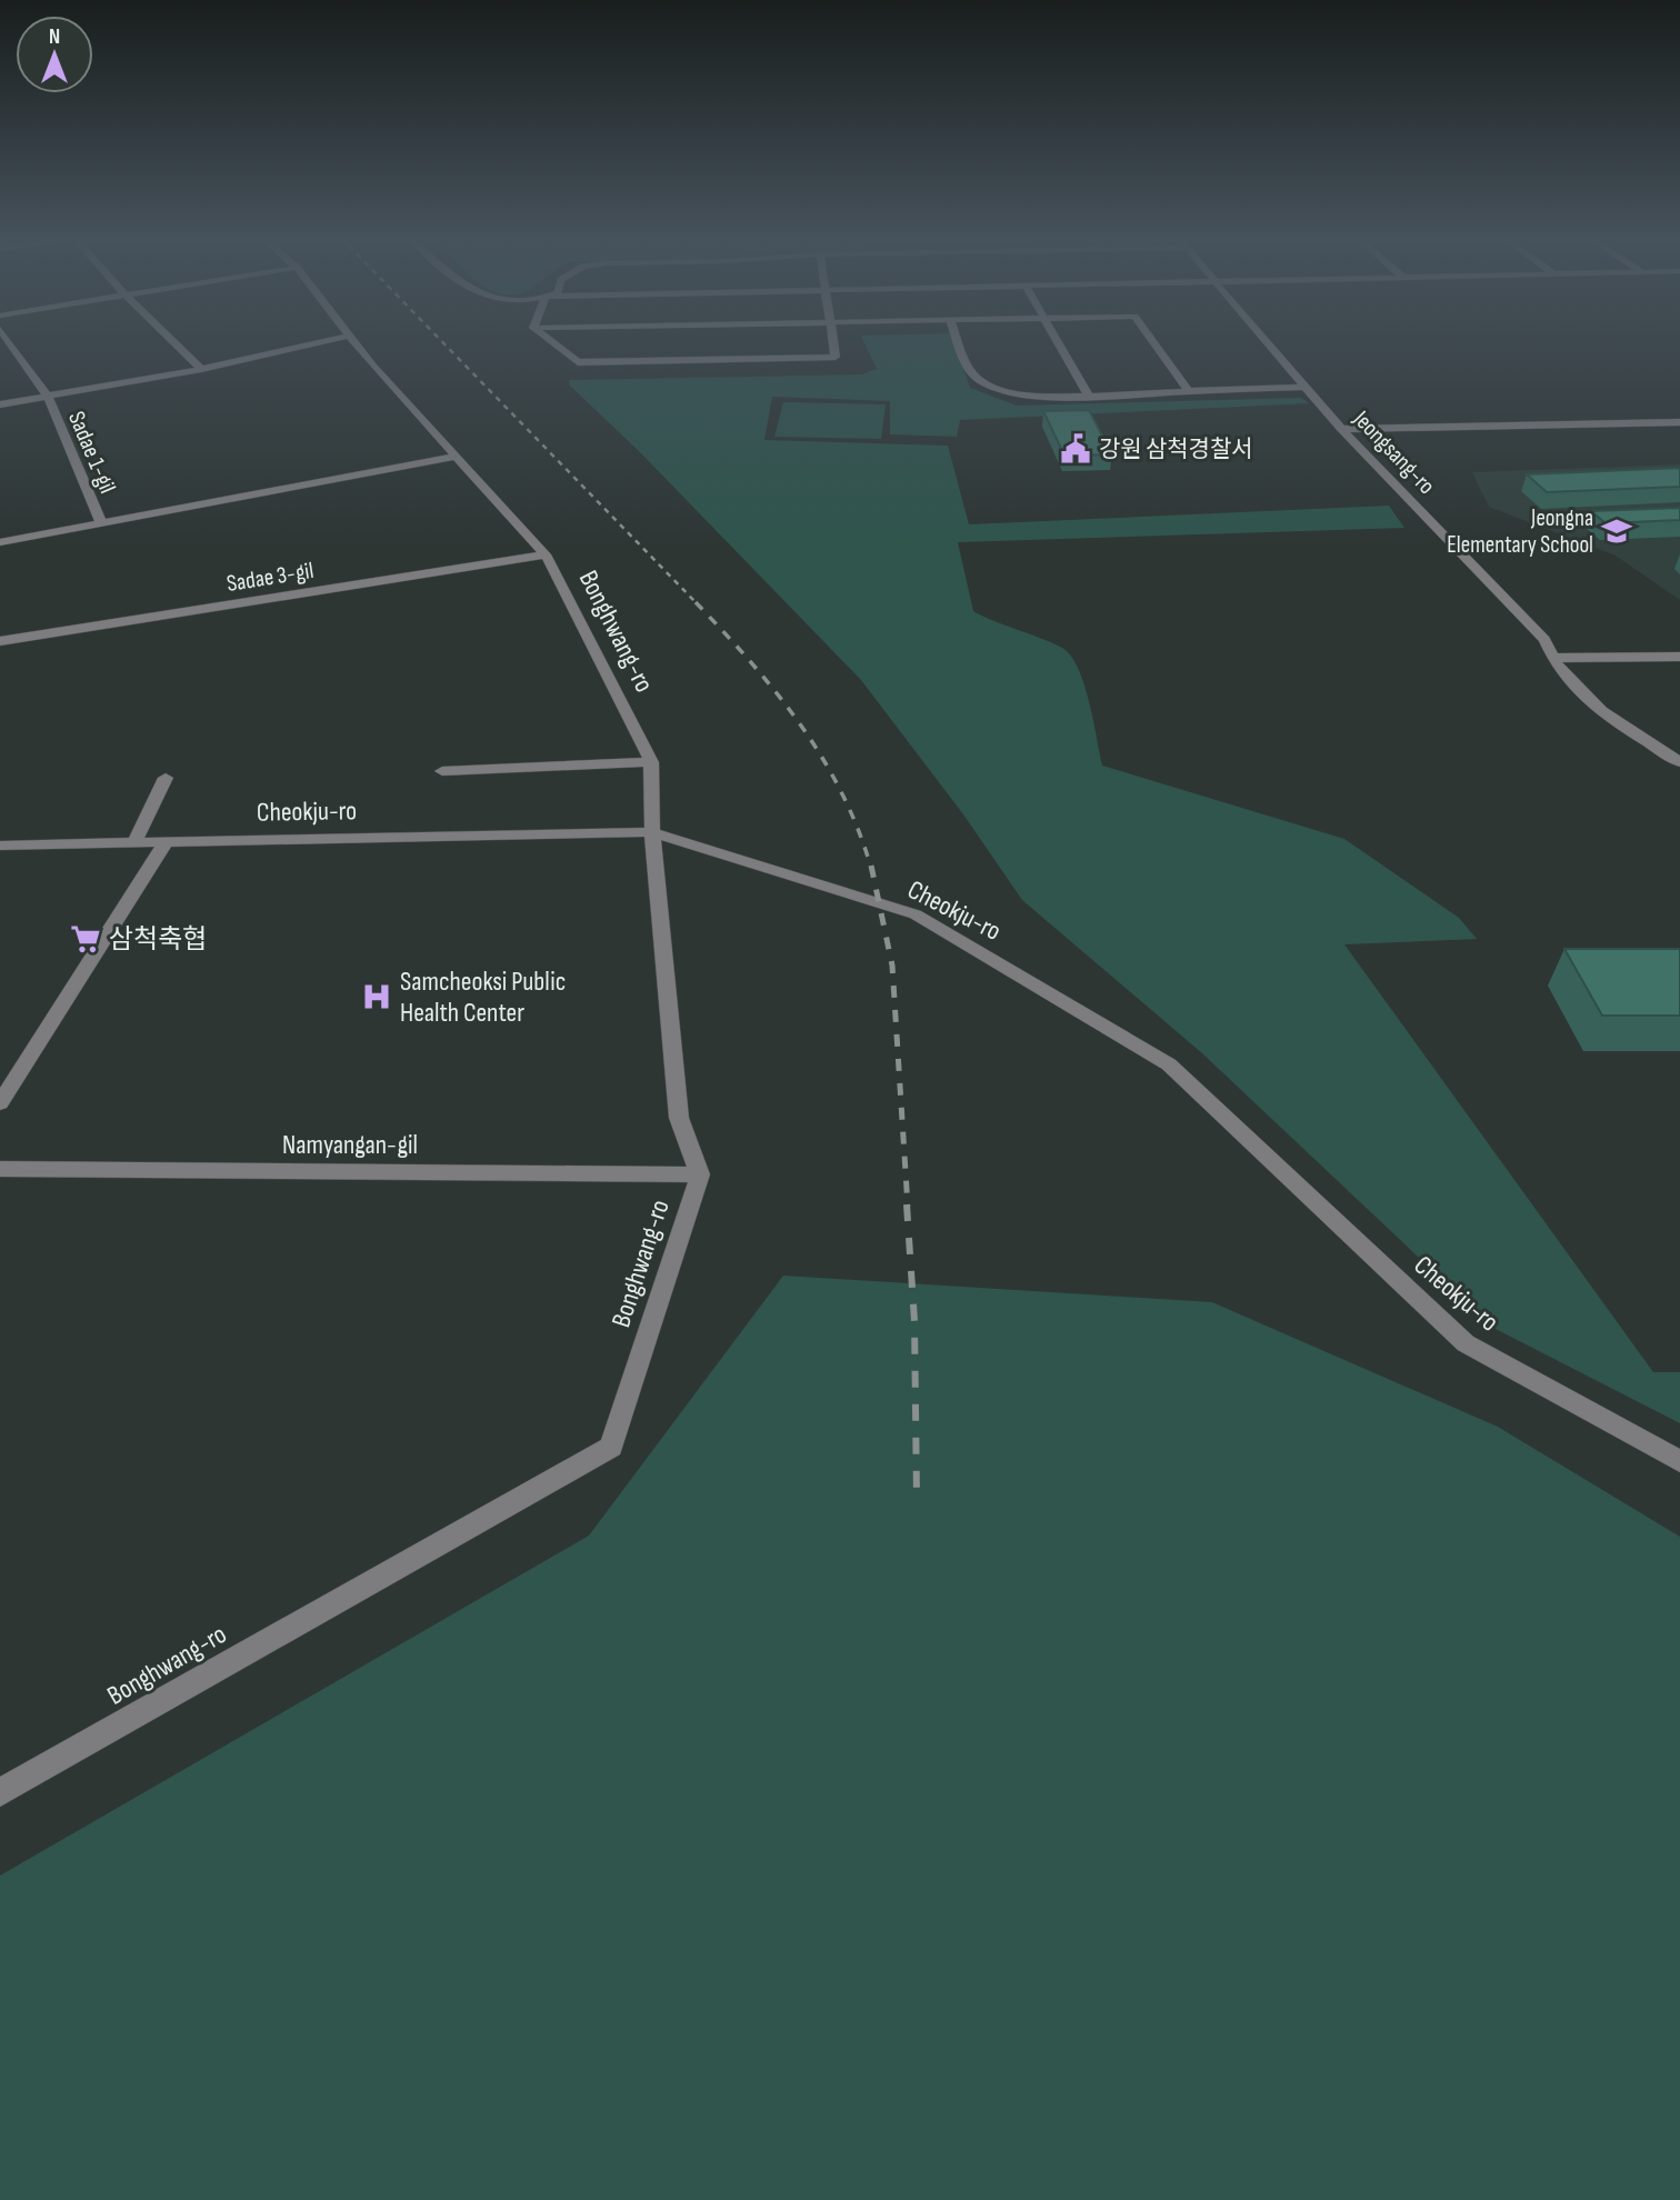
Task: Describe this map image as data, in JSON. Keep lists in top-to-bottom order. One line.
{"streets":{"street":["Sadae 1-gil","Jeongsang-ro","Sadae 3-gil","Bonghwang-ro","Cheokju-ro","Namyangan-gil"]},"crossings":[["Sadae 3-gil","Bonghwang-ro"],["Bonghwang-ro","Cheokju-ro"],["Bonghwang-ro","Namyangan-gil"]],"places":{"public building":["강원 삼척경찰서"],"school or university":["Jeongna Elementary School"],"supermarket":["삼척축협"],"hospital":["Samcheoksi Public Health Center"]},"north":"top"}
